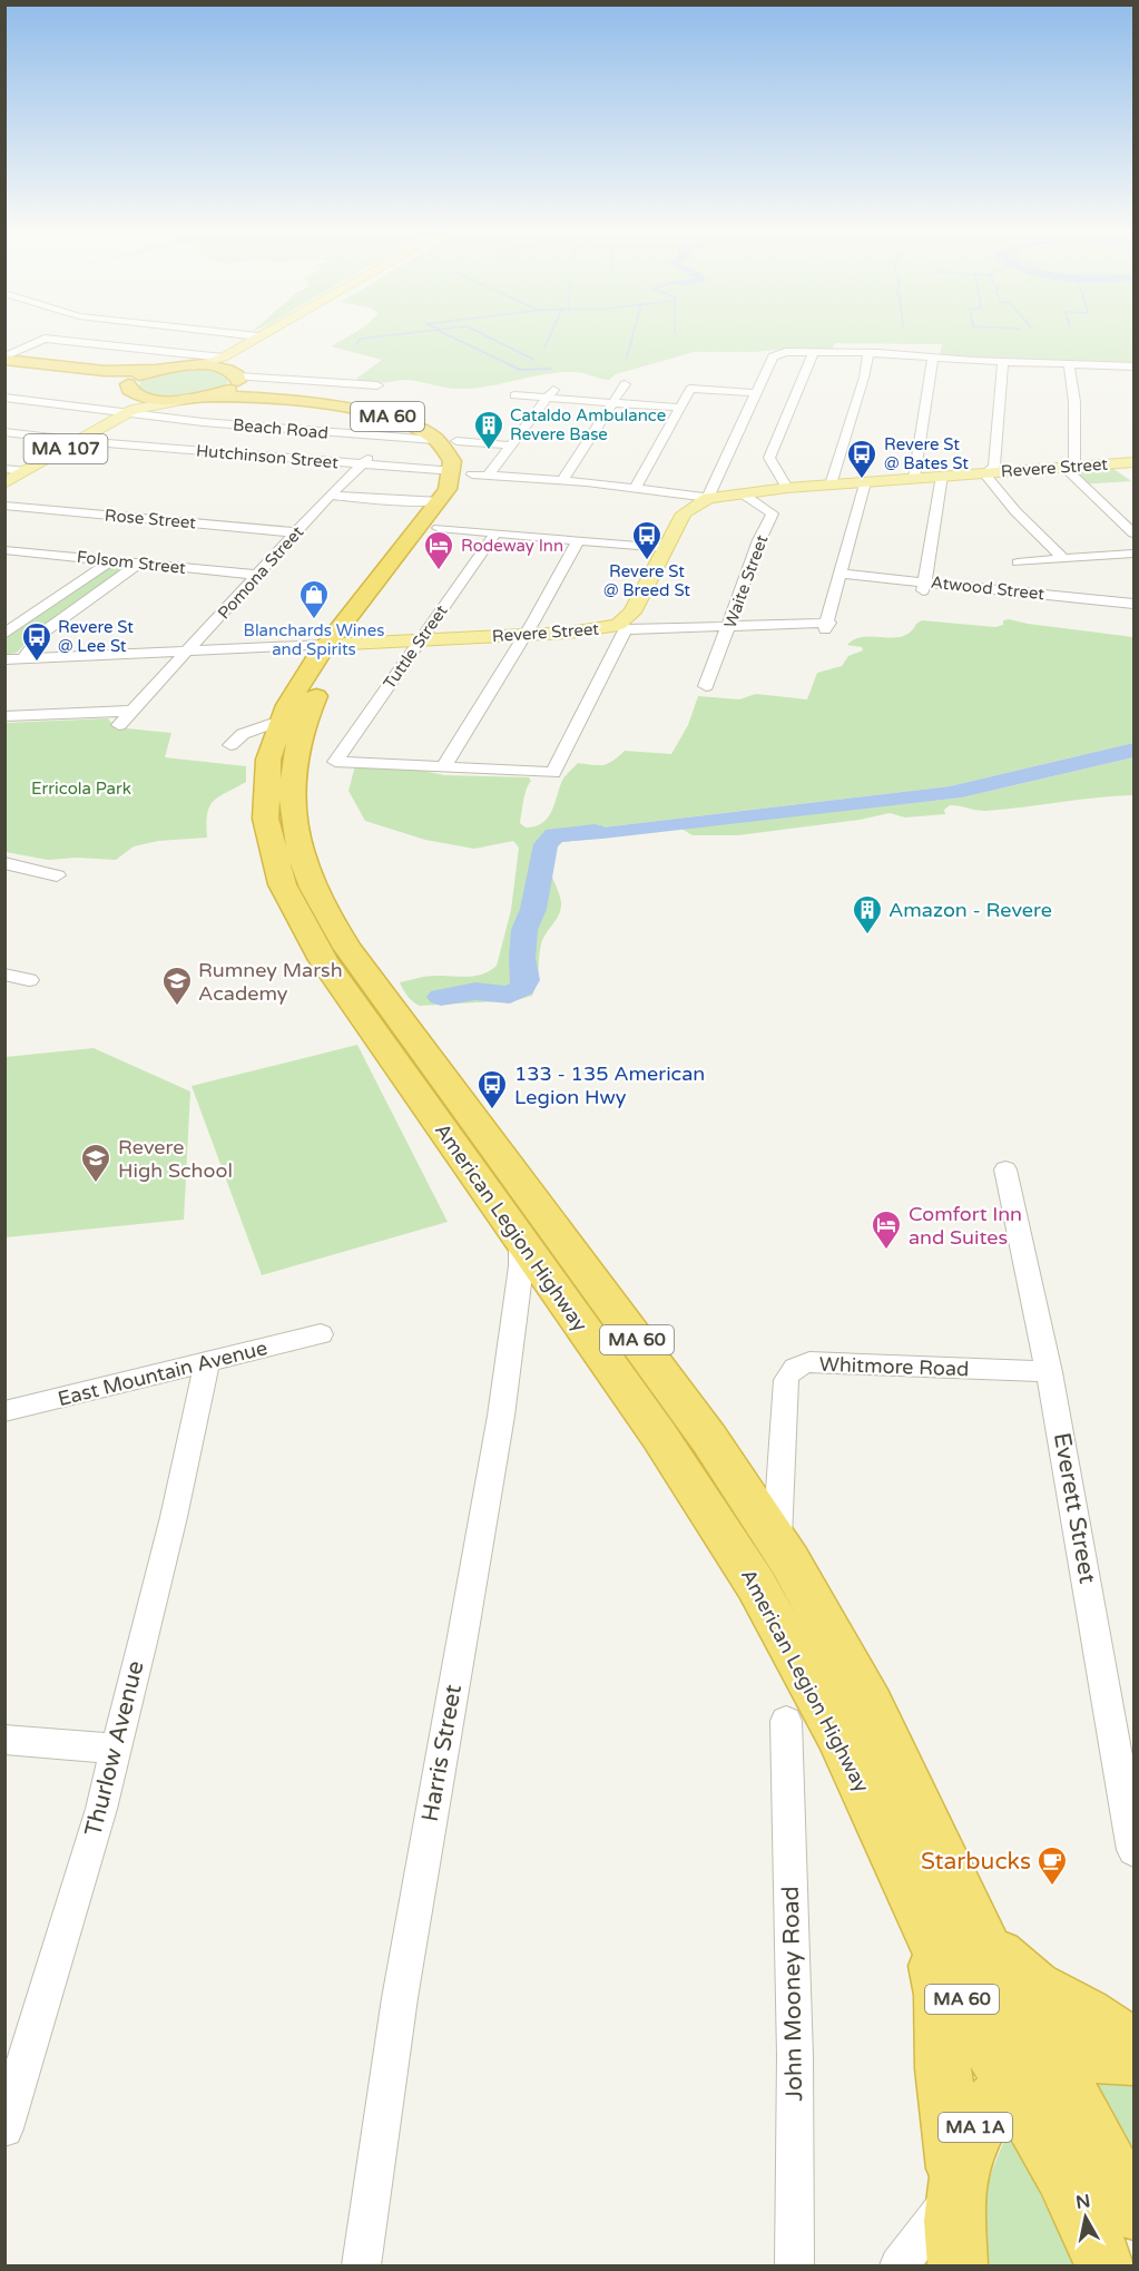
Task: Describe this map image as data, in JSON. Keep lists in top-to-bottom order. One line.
{"streets":{"highway":["MA 60","American Legion Highway","MA 1A"],"main road":["MA 107","Revere Street"],"street":["Beach Road","Hutchinson Street","Rose Street","Folsom Street","Pomona Street","Waite Street","Atwood Street","Tuttle Street","Whitmore Road","East Mountain Avenue","Everett Street","Thurlow Avenue","Harris Street","John Mooney Road"]},"crossings":[["MA 60","Beach Road"],["MA 60","MA 107"],["MA 60","Hutchinson Street"],["MA 60","Pomona Street"],["MA 60","American Legion Highway"],["Beach Road","MA 107"],["Beach Road","Pomona Street"],["MA 107","Hutchinson Street"],["Hutchinson Street","Revere Street"],["Hutchinson Street","Pomona Street"],["Hutchinson Street","American Legion Highway"],["Revere Street","Pomona Street"],["Revere Street","Waite Street"],["Revere Street","Tuttle Street"],["Revere Street","American Legion Highway"],["Rose Street","Pomona Street"],["Folsom Street","Pomona Street"],["American Legion Highway","Whitmore Road"],["American Legion Highway","Harris Street"],["American Legion Highway","MA 1A"],["Whitmore Road","Everett Street"],["East Mountain Avenue","Thurlow Avenue"]],"parks":["Erricola Park"],"places":{"building":["Cataldo Ambulance Revere Base","Amazon - Revere"],"bus stop":["Revere St @ Bates St","Revere St @ Breed St","Revere St @ Lee St","133 - 135 American Legion Hwy"],"hotel":["Rodeway Inn","Comfort Inn and Suites"],"shop":["Blanchards Wines and Spirits"],"school or university":["Rumney Marsh Academy","Revere High School"],"cafe":["Starbucks"]},"north":"top"}
